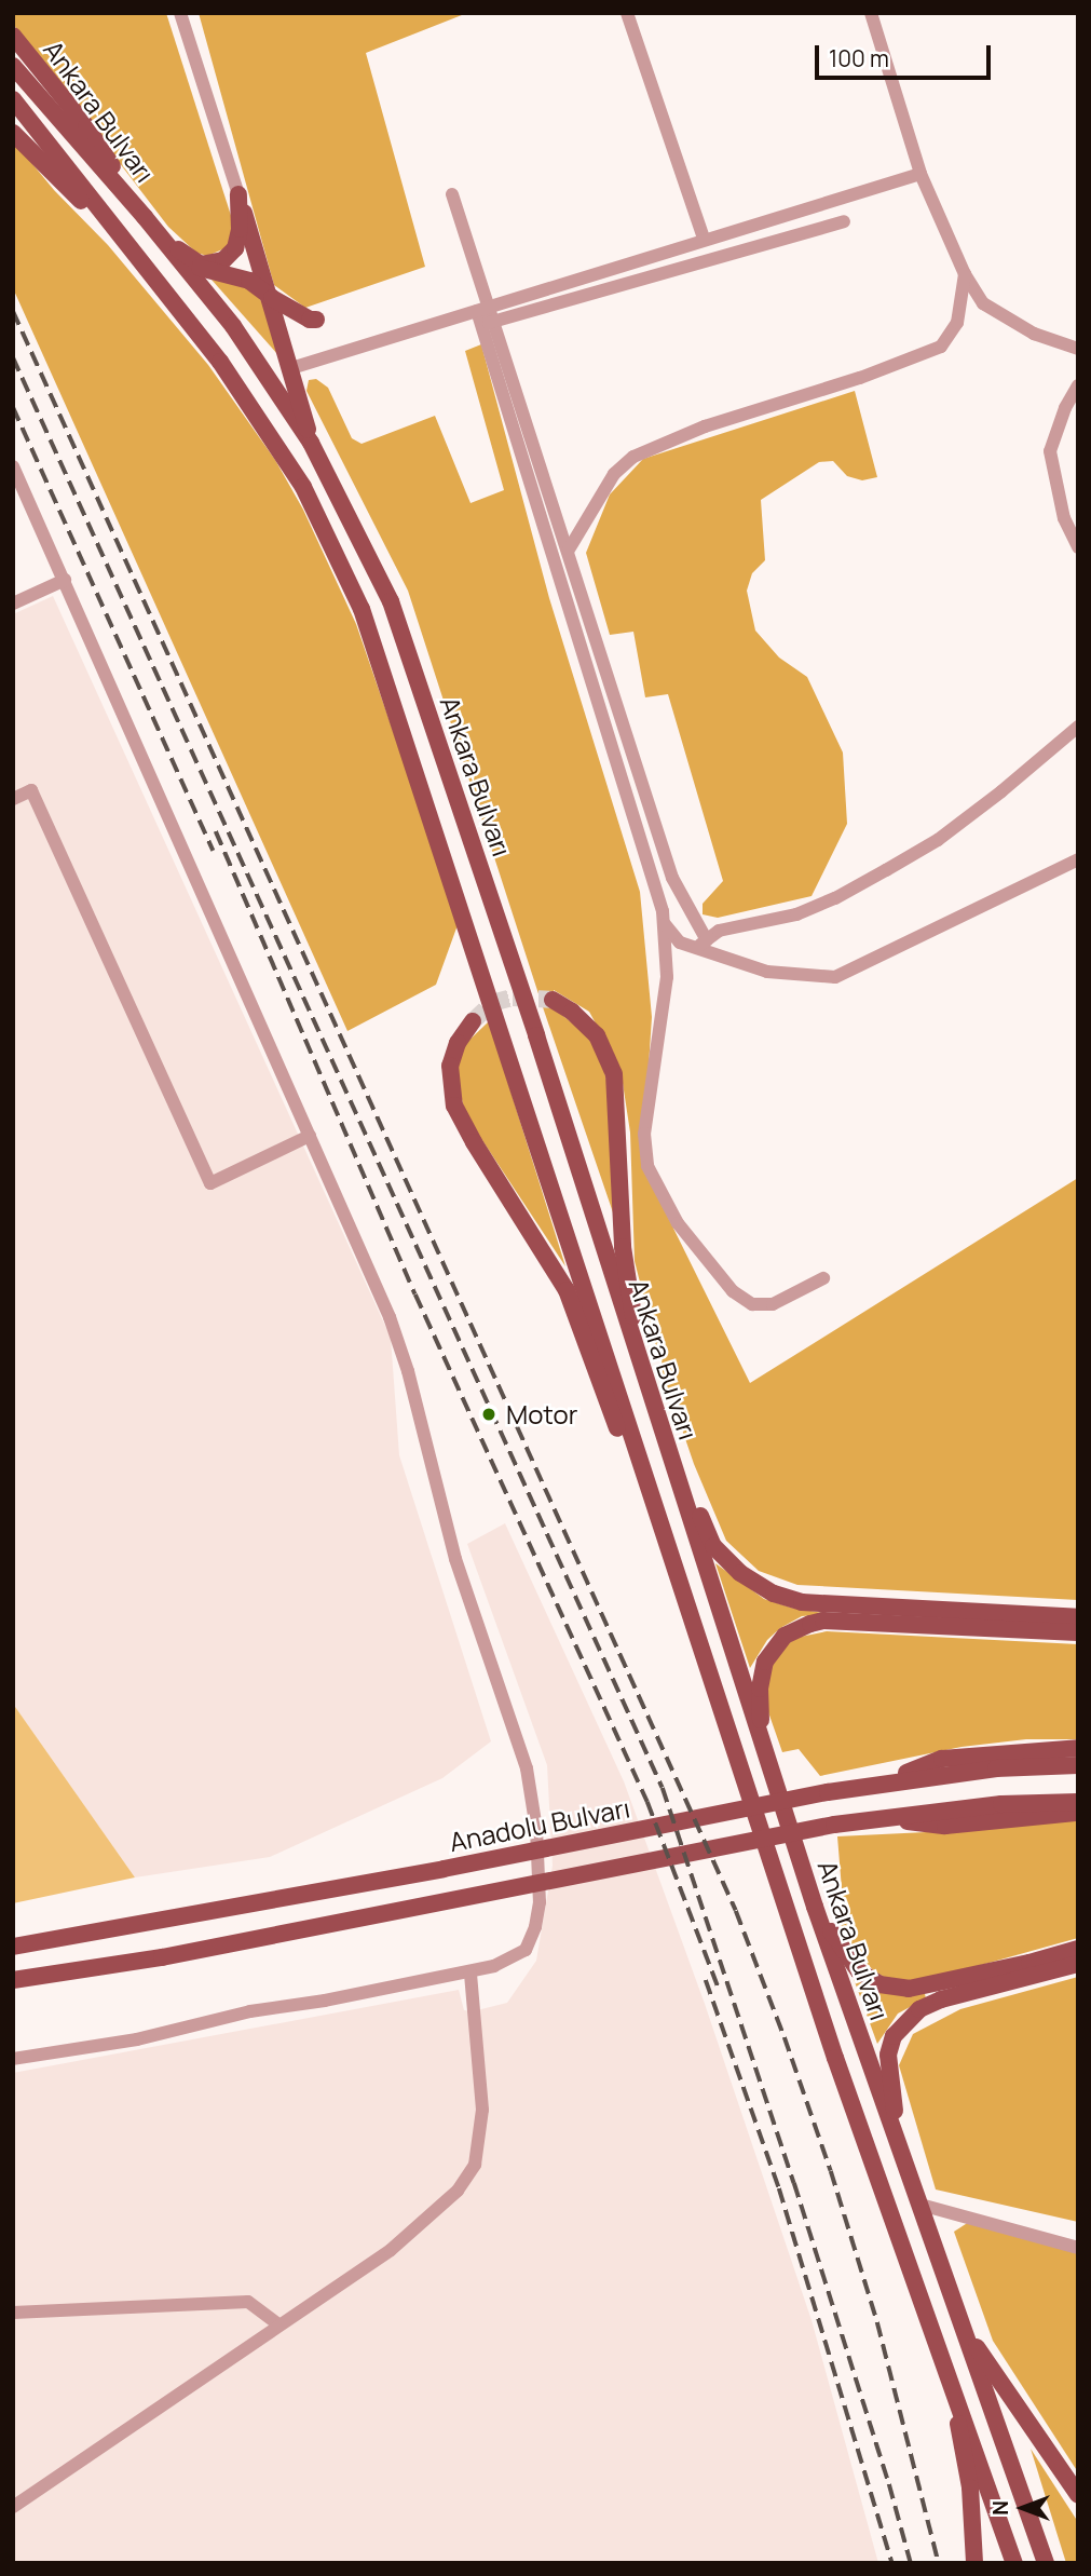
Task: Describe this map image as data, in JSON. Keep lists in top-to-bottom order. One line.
{"streets":{"main road":["Ankara Bulvarı","Anadolu Bulvarı"]},"places":["Motor"],"scale_bar":"100 m","north":"left"}
